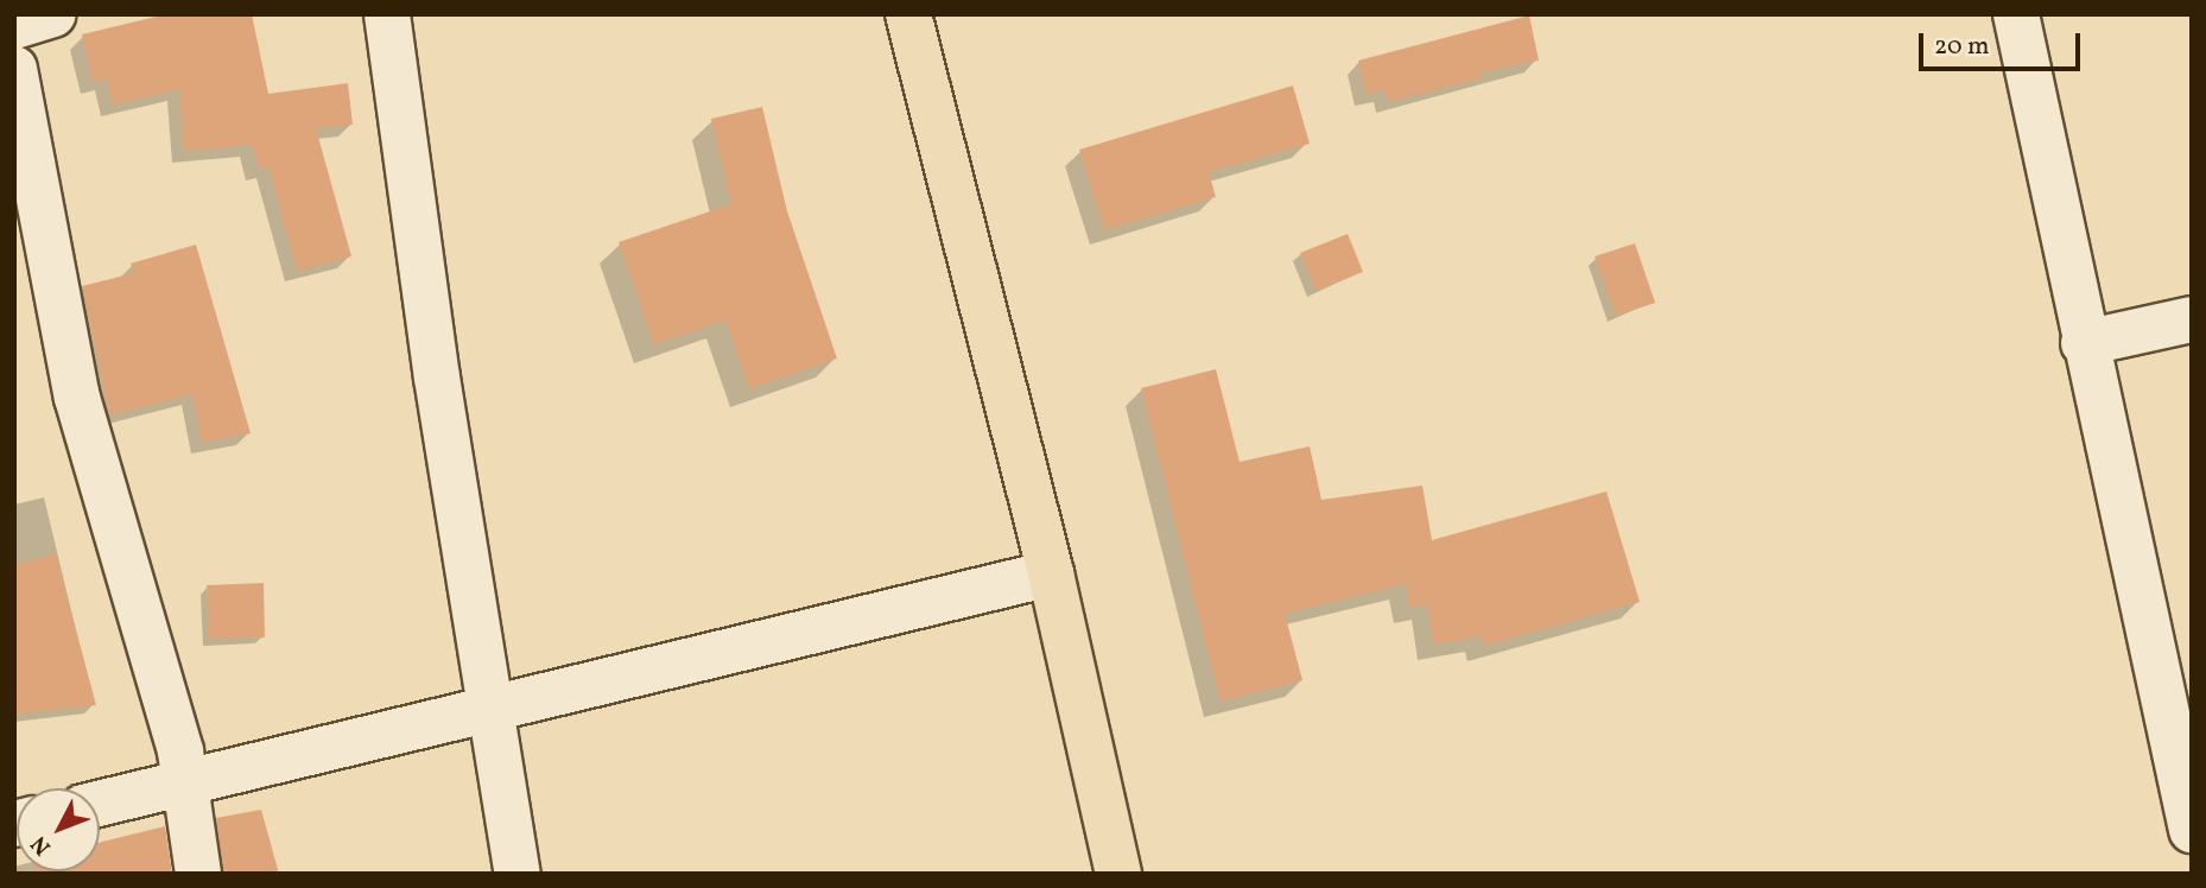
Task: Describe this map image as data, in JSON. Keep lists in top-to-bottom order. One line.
{"scale_bar":"20 m","north":"bottom left"}
